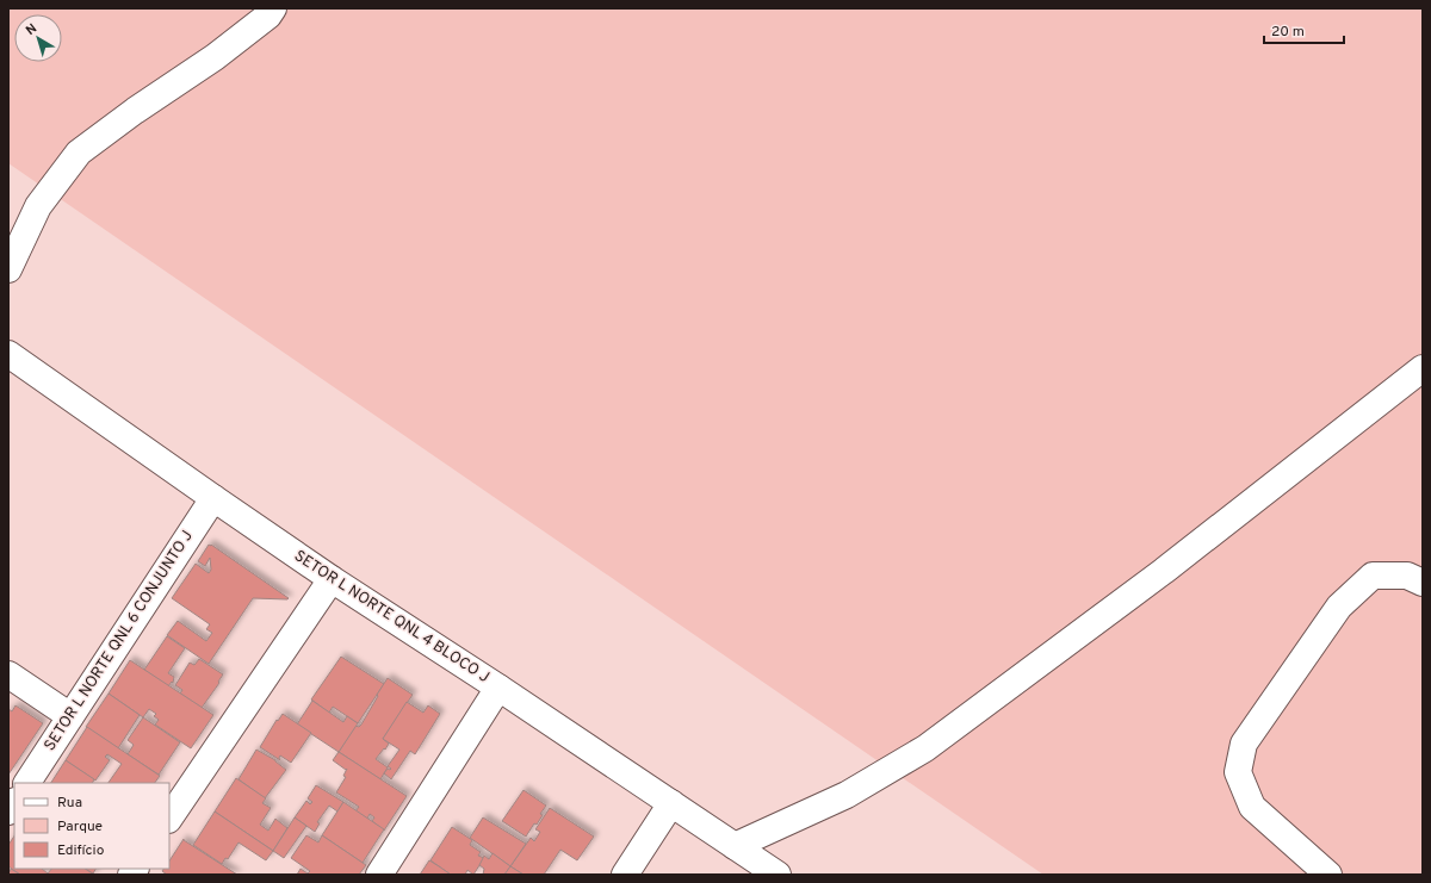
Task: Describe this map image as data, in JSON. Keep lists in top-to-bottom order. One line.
{"streets":{"street":["SETOR L NORTE QNL 4 BLOCO J","SETOR L NORTE QNL 6 CONJUNTO J"]},"crossings":[["SETOR L NORTE QNL 4 BLOCO J","SETOR L NORTE QNL 6 CONJUNTO J"]],"legend":["Rua","Parque","Edifício"],"scale_bar":"20 m","north":"top left"}
